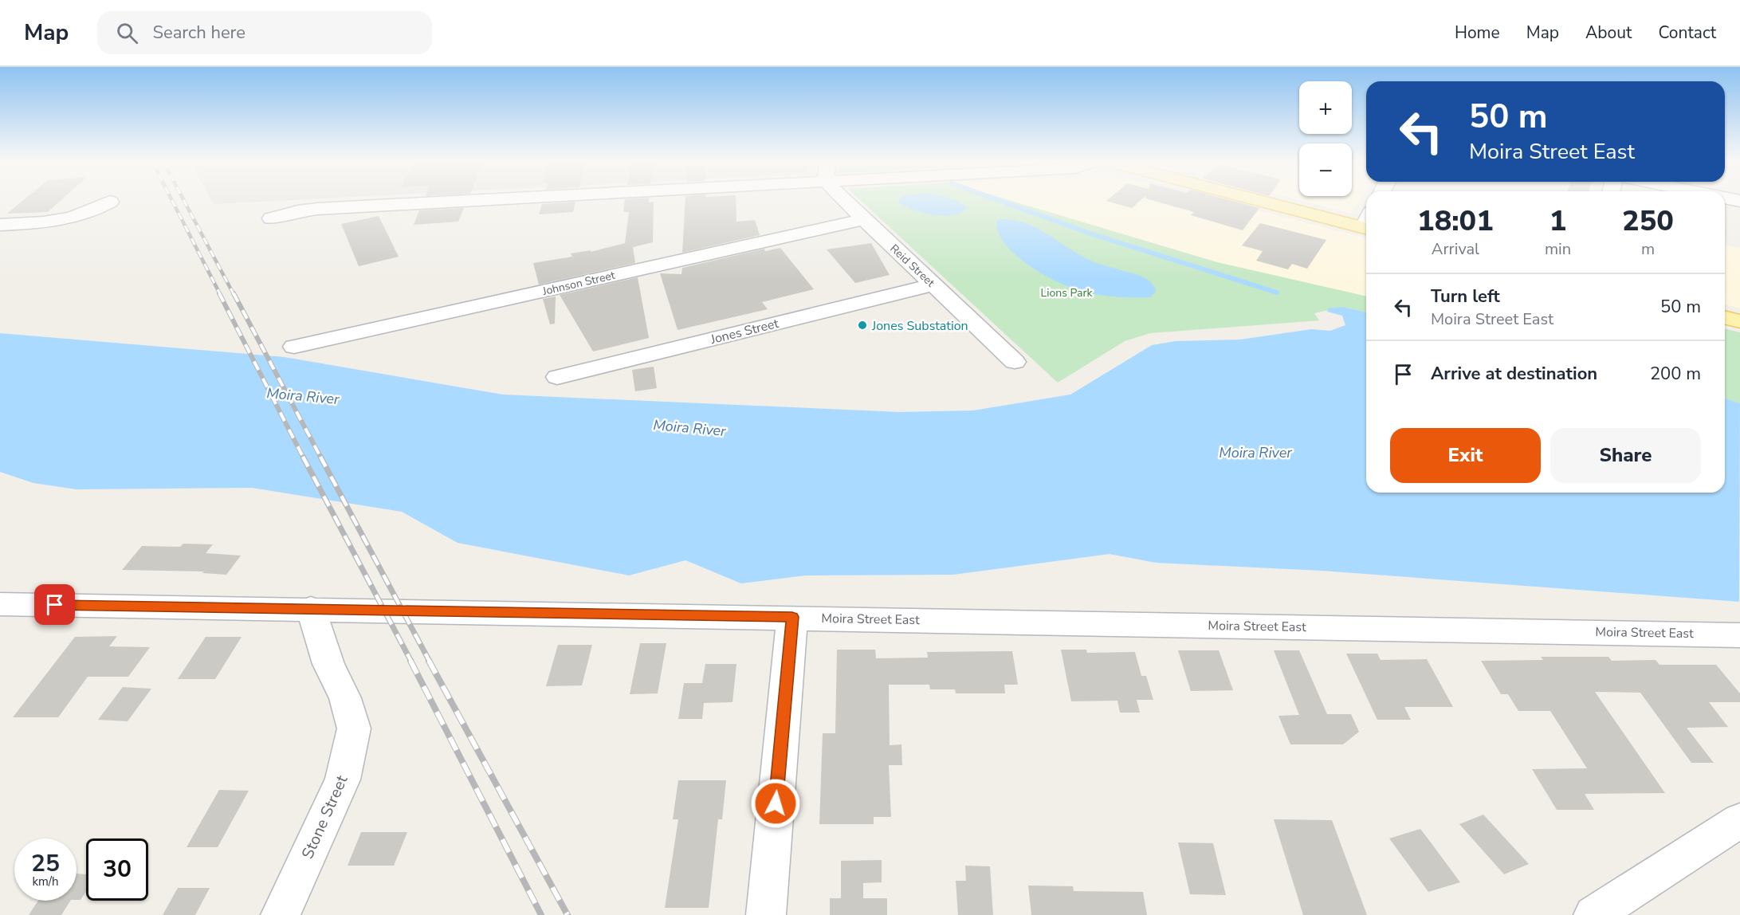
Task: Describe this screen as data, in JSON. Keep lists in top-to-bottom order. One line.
{"streets":{"street":["Reid Street","Johnson Street","Jones Street","Moira Street East","Stone Street"]},"crossings":[["Reid Street","Johnson Street"],["Reid Street","Jones Street"],["Moira Street East","Stone Street"]],"water":["Moira River"],"parks":["Lions Park"],"places":["Jones Substation"],"page":{"header":"Map","search":"Search here","nav":["Home","Map","About","Contact"],"map_buttons":["+","−"],"turn":["50 m","Moira Street East"],"eta":["18:01","Arrival","1","min","250","m"],"list":[{"name":"Turn left","note":"Moira Street East","value":"50 m"},{"name":"Arrive at destination","value":"200 m"}],"buttons":["Exit","Share"],"speed":"25 km/h","limit":"30"}}
